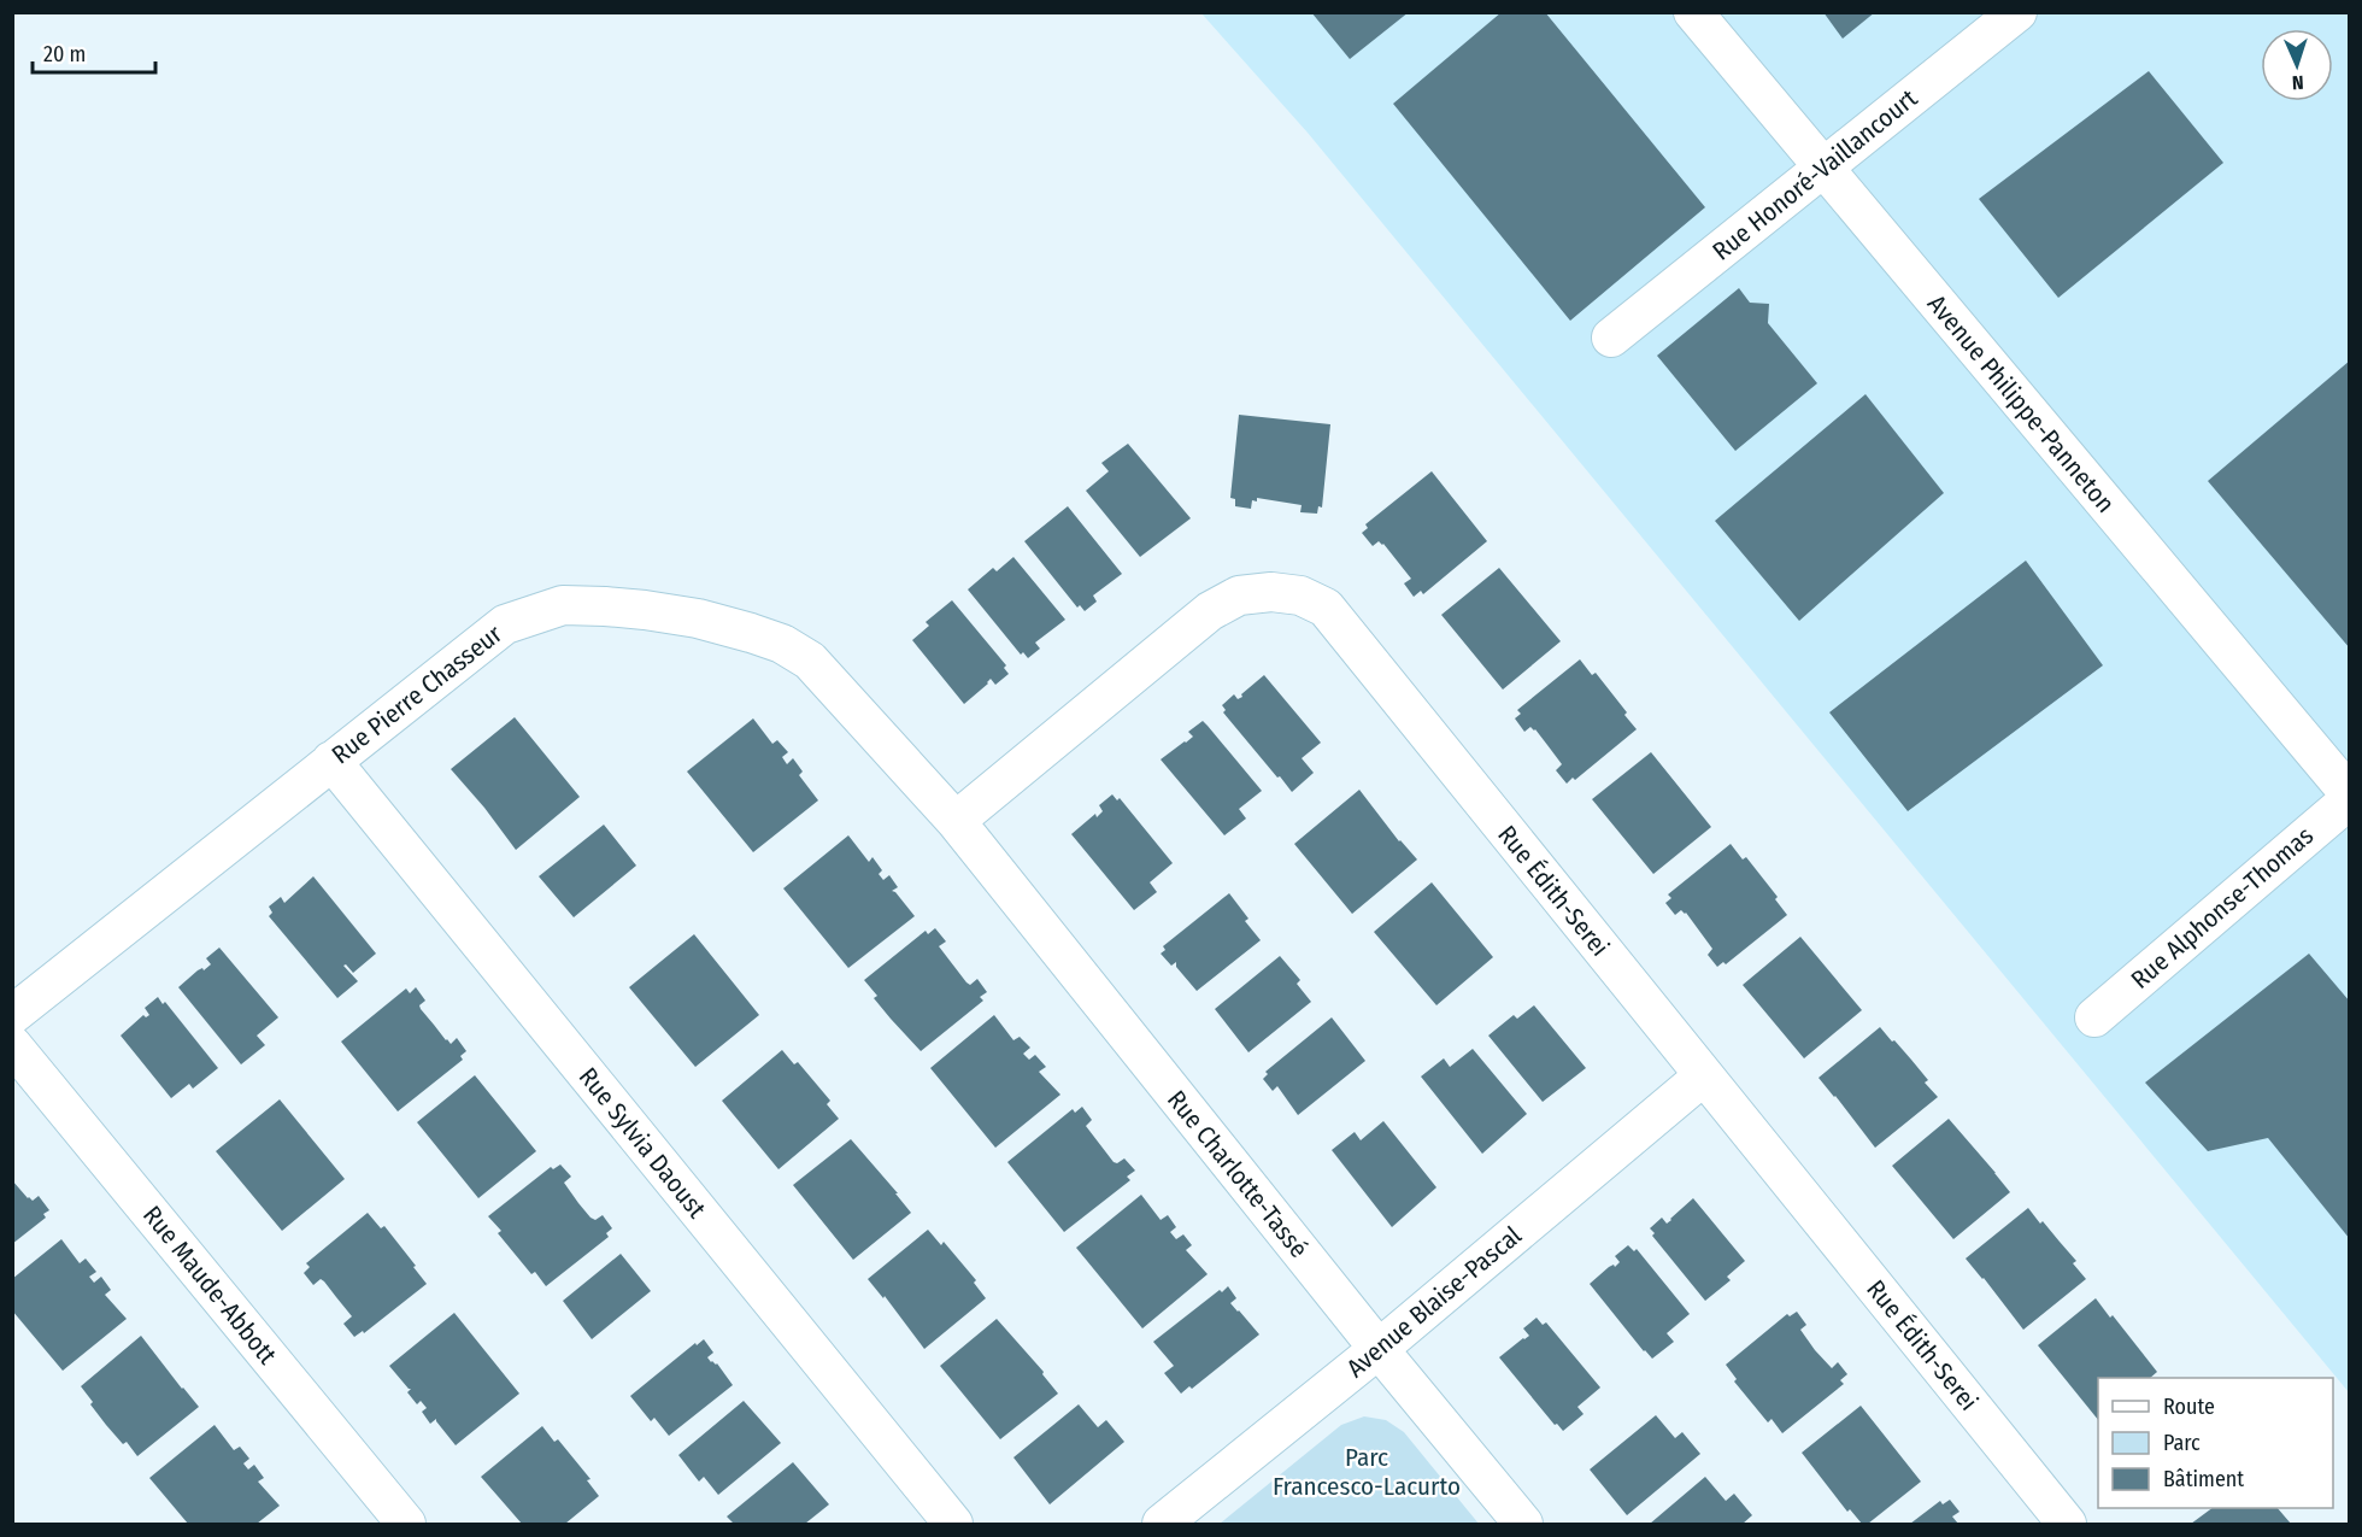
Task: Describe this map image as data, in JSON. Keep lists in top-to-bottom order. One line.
{"streets":{"street":["Rue Honoré-Vaillancourt","Avenue Philippe-Panneton","Rue Pierre Chasseur","Rue Édith-Serei","Rue Alphonse-Thomas","Rue Sylvia Daoust","Rue Charlotte-Tassé","Rue Maude-Abbott","Avenue Blaise-Pascal"]},"crossings":[["Rue Honoré-Vaillancourt","Avenue Philippe-Panneton"],["Avenue Philippe-Panneton","Rue Alphonse-Thomas"],["Rue Pierre Chasseur","Rue Édith-Serei"],["Rue Pierre Chasseur","Rue Sylvia Daoust"],["Rue Pierre Chasseur","Rue Charlotte-Tassé"],["Rue Édith-Serei","Rue Charlotte-Tassé"],["Rue Édith-Serei","Avenue Blaise-Pascal"],["Rue Charlotte-Tassé","Avenue Blaise-Pascal"]],"parks":["Parc Francesco-Lacurto"],"legend":["Route","Parc","Bâtiment"],"scale_bar":"20 m","north":"bottom"}
